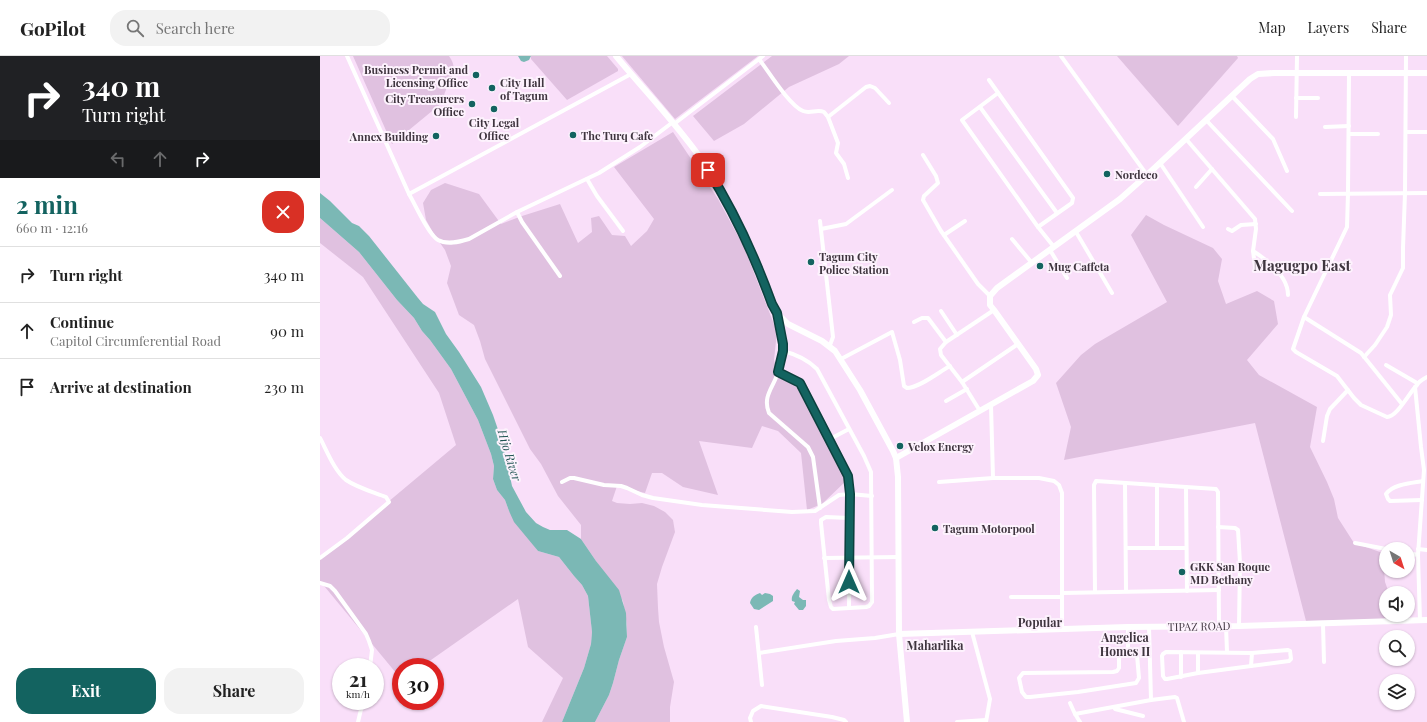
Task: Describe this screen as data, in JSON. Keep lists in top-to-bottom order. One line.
{"streets":{"street":["TIPAZ ROAD"]},"districts":["Magugpo East","Popular","Angelica Homes II","Maharlika"],"water":["Hijo River"],"places":["Business Permit and Licensing Office","City Hall of Tagum","City Treasurers Office","City Legal Office","The Turq Cafe","Annex Building","Nordeco","Tagum City Police Station","Mug Caffeta","Velox Energy","Tagum Motorpool","GKK San Roque MD Bethany"],"north":"bottom right","page":{"header":"GoPilot","search":"Search here","nav":["Map","Layers","Share"],"turn":["340 m","Turn right"],"heading":["2 min","660 m · 12:16"],"list":[{"name":"Turn right","value":"340 m"},{"name":"Continue","note":"Capitol Circumferential Road","value":"90 m"},{"name":"Arrive at destination","value":"230 m"}],"speed":"21 km/h","limit":"30","buttons":["Exit","Share"]}}
